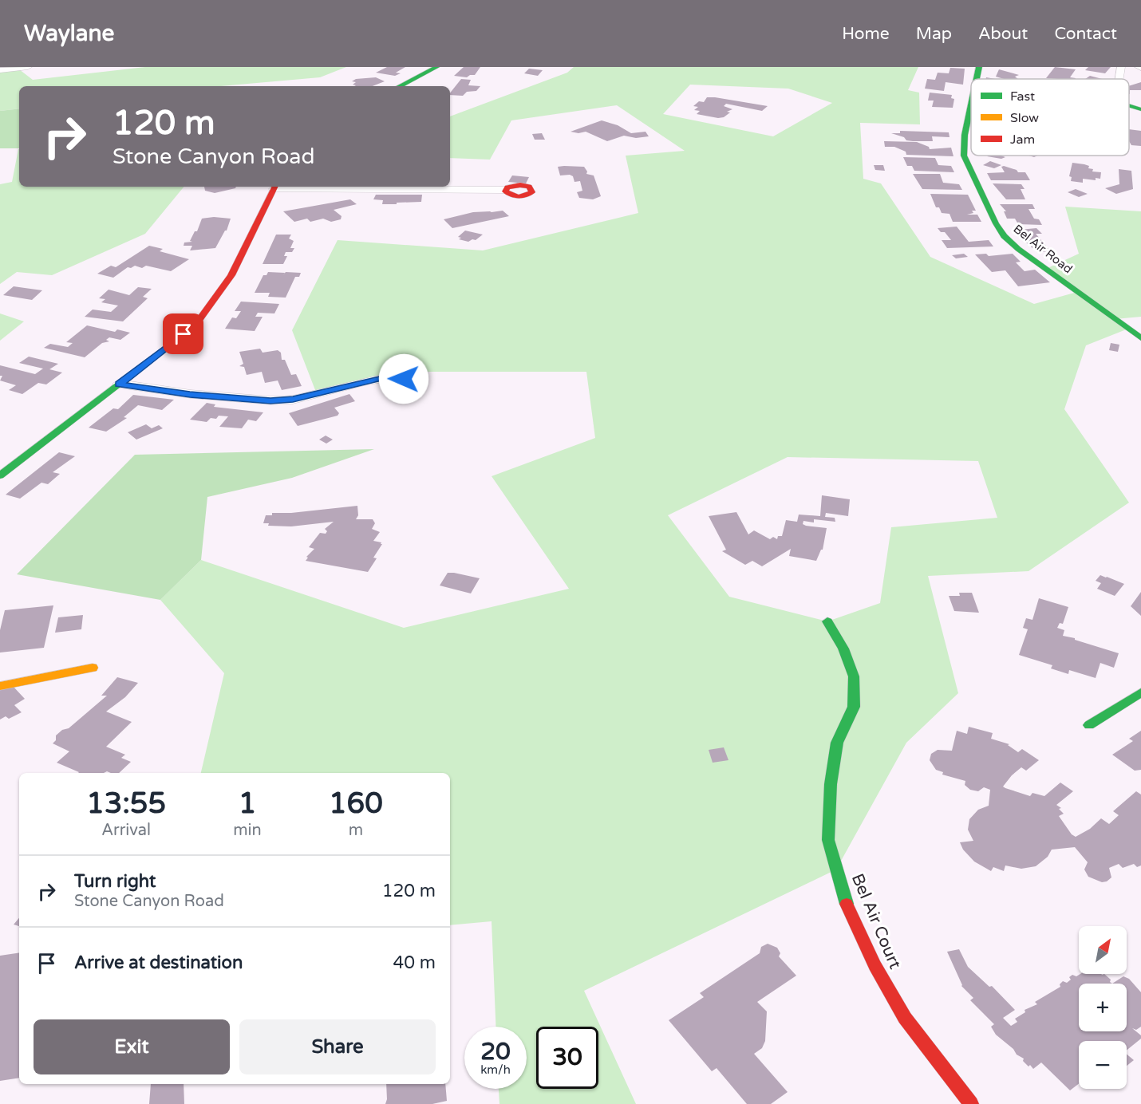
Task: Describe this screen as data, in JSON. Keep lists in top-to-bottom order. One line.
{"streets":{"street":["Bel Air Road","Bel Air Court"]},"legend":["Fast","Slow","Jam"],"north":"top right","page":{"header":"Waylane","nav":["Home","Map","About","Contact"],"turn":["120 m","Stone Canyon Road"],"eta":["13:55","Arrival","1","min","160","m"],"list":[{"name":"Turn right","note":"Stone Canyon Road","value":"120 m"},{"name":"Arrive at destination","value":"40 m"}],"map_buttons":["+","−"],"buttons":["Exit","Share"],"speed":"20 km/h","limit":"30"}}
